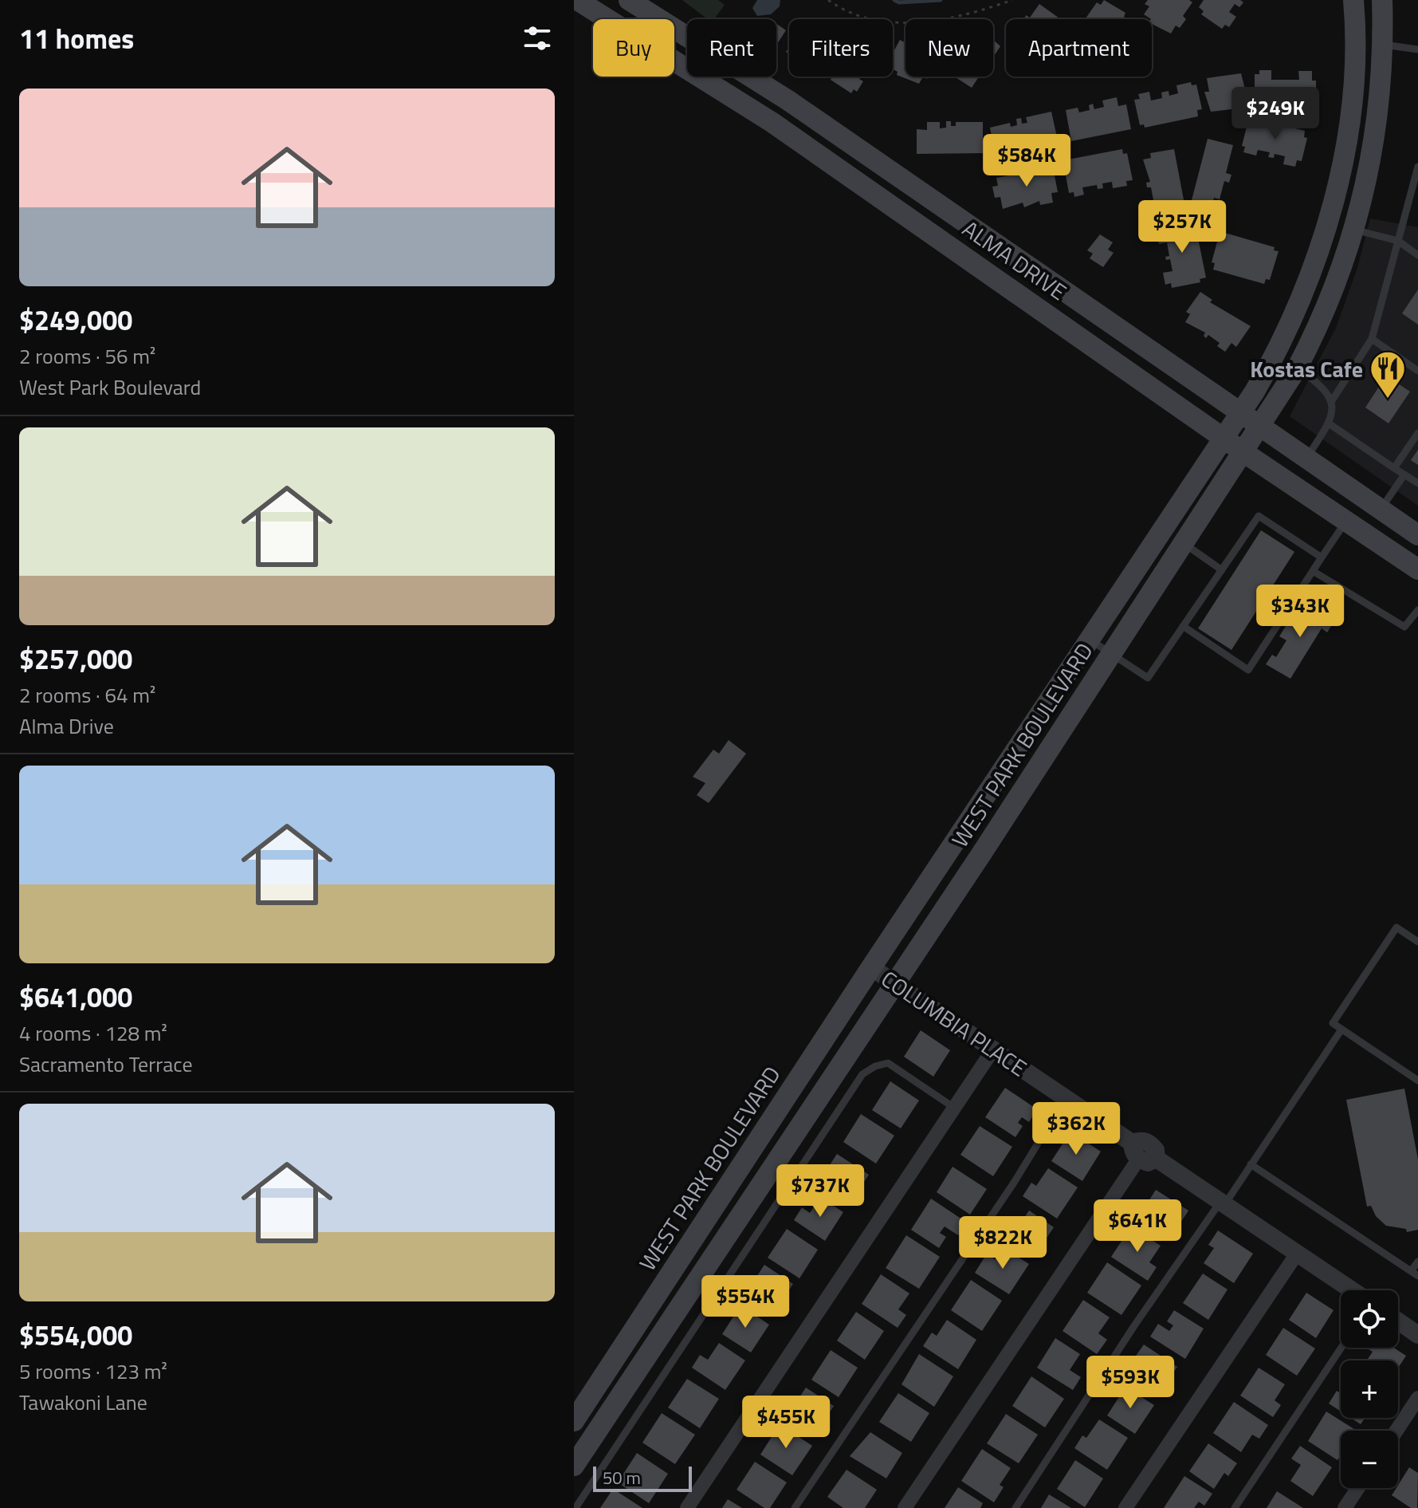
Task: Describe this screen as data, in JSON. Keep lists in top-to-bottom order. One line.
{"streets":{"main road":["ALMA DRIVE","WEST PARK BOULEVARD"],"street":["COLUMBIA PLACE"]},"crossings":[["ALMA DRIVE","WEST PARK BOULEVARD"],["WEST PARK BOULEVARD","COLUMBIA PLACE"]],"places":{"restaurant":["Kostas Cafe"]},"scale_bar":"50 m","page":{"heading":"11 homes","chip":["Buy","Rent","Filters","New","Apartment"],"list":[{"name":"$249,000","note":"2 rooms · 56 m² · West Park Boulevard"},{"name":"$257,000","note":"2 rooms · 64 m² · Alma Drive"},{"name":"$641,000","note":"4 rooms · 128 m² · Sacramento Terrace"},{"name":"$554,000","note":"5 rooms · 123 m² · Tawakoni Lane"}],"price":["$249K","$584K","$257K","$343K","$362K","$737K","$641K","$822K","$554K","$593K","$455K"],"map_buttons":["+","−"],"scale":"50 m"}}
